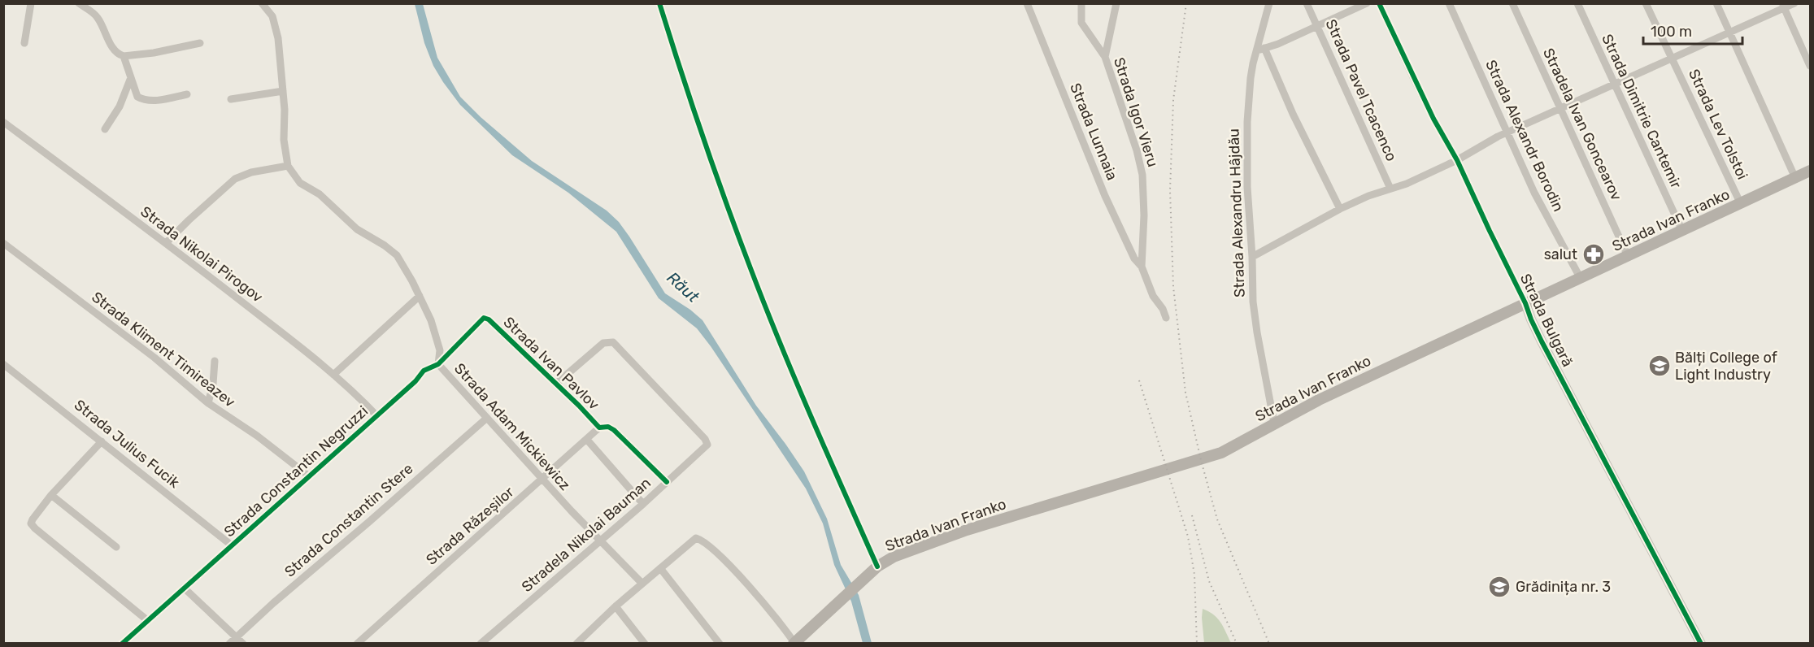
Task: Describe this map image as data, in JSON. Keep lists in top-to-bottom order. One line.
{"streets":{"main road":["Strada Ivan Franko"],"street":["Strada Pavel Tcacenco","Strada Dimitrie Cantemir","Strada Igor Vieru","Stradela Ivan Goncearov","Strada Lev Tolstoi","Strada Lunnaia","Strada Alexandr Borodin","Strada Alexandru Hâjdău","Strada Nikolai Pirogov","Strada Bulgară","Strada Kliment Timireazev","Strada Ivan Pavlov","Strada Adam Mickiewicz","Strada Julius Fucik","Strada Constantin Negruzzi","Strada Constantin Stere","Strada Răzeșilor","Stradela Nikolai Bauman"]},"crossings":[["Strada Dimitrie Cantemir","Strada Ivan Franko"],["Strada Igor Vieru","Strada Lunnaia"],["Stradela Ivan Goncearov","Strada Ivan Franko"],["Strada Lev Tolstoi","Strada Ivan Franko"],["Strada Alexandr Borodin","Strada Ivan Franko"],["Strada Alexandru Hâjdău","Strada Ivan Franko"],["Strada Ivan Franko","Strada Bulgară"],["Strada Nikolai Pirogov","Strada Constantin Negruzzi"],["Strada Kliment Timireazev","Strada Constantin Negruzzi"],["Strada Ivan Pavlov","Strada Constantin Negruzzi"],["Strada Ivan Pavlov","Strada Răzeșilor"],["Strada Ivan Pavlov","Stradela Nikolai Bauman"],["Strada Adam Mickiewicz","Strada Constantin Negruzzi"],["Strada Adam Mickiewicz","Strada Constantin Stere"],["Strada Adam Mickiewicz","Strada Răzeșilor"],["Strada Adam Mickiewicz","Stradela Nikolai Bauman"],["Strada Julius Fucik","Strada Constantin Negruzzi"]],"water":["Răut"],"places":{"pharmacy":["salut"],"school or university":["Bălți College of Light Industry","Grădinița nr. 3"]},"scale_bar":"100 m"}
